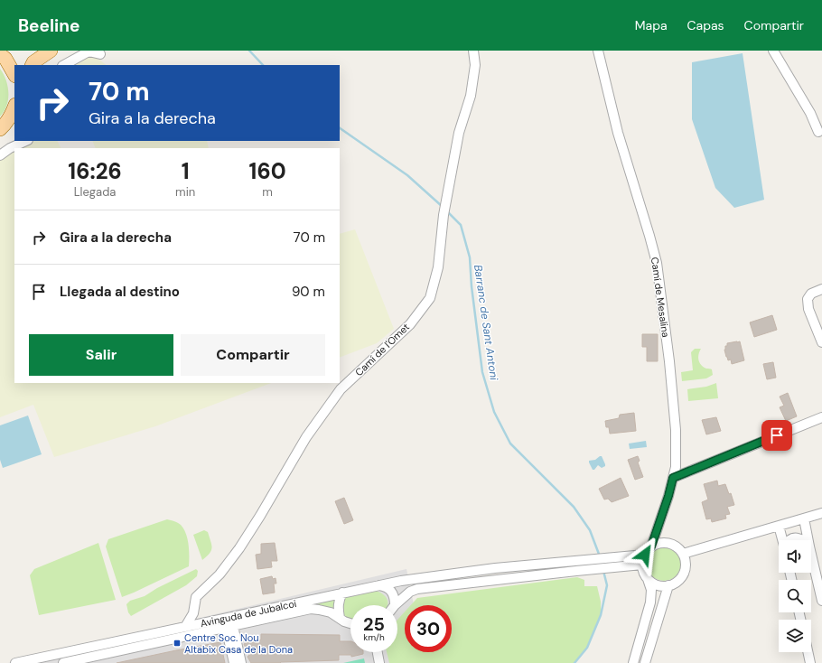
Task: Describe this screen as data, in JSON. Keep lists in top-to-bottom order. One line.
{"streets":{"street":["Camí de Mesalina","Camí de l'Omet","Avinguda de Jubalcoi"]},"crossings":[["Camí de Mesalina","Avinguda de Jubalcoi"],["Camí de l'Omet","Avinguda de Jubalcoi"]],"water":["Barranc de Sant Antoni"],"places":{"transit":["Centre Soc. Nou Altabix Casa de la Dona"]},"page":{"header":"Beeline","nav":["Mapa","Capas","Compartir"],"turn":["70 m","Gira a la derecha"],"eta":["16:26","Llegada","1","min","160","m"],"list":[{"name":"Gira a la derecha","value":"70 m"},{"name":"Llegada al destino","value":"90 m"}],"buttons":["Salir","Compartir"],"speed":"25 km/h","limit":"30"}}
